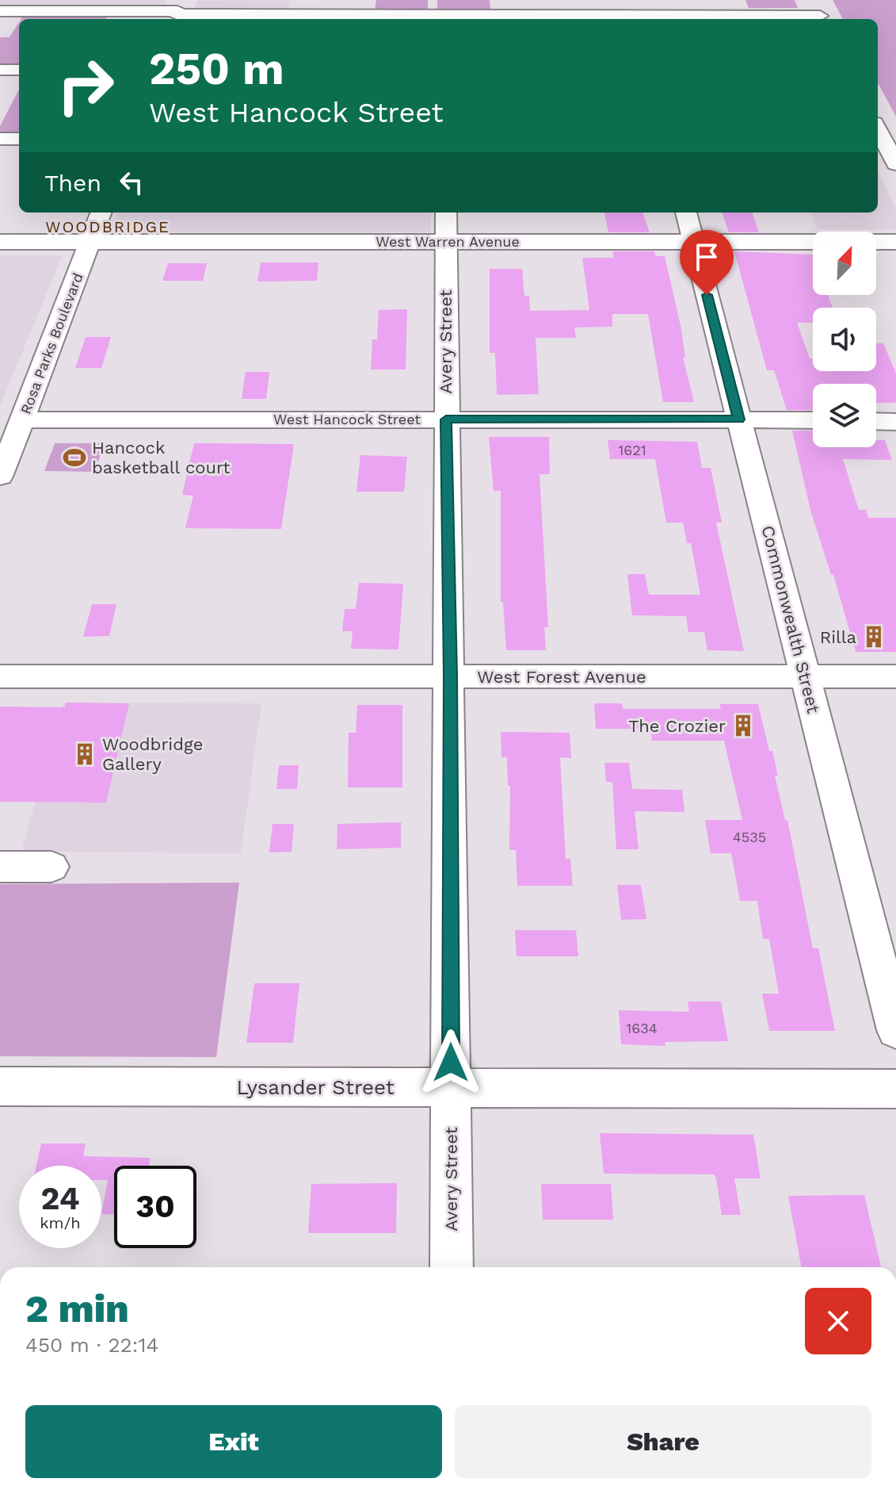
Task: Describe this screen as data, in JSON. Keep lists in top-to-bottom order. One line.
{"streets":{"main road":["West Warren Avenue"],"street":["Avery Street","Rosa Parks Boulevard","West Hancock Street","Commonwealth Street","West Forest Avenue","Lysander Street"]},"crossings":[["West Warren Avenue","Avery Street"],["West Warren Avenue","Rosa Parks Boulevard"],["West Warren Avenue","Commonwealth Street"],["Avery Street","West Hancock Street"],["Avery Street","West Forest Avenue"],["Avery Street","Lysander Street"],["Rosa Parks Boulevard","West Hancock Street"],["West Hancock Street","Commonwealth Street"],["Commonwealth Street","West Forest Avenue"]],"districts":["WOODBRIDGE"],"places":{"sports":["Hancock basketball court"],"building":["Rilla","The Crozier","Woodbridge Gallery"]},"house_numbers":["1621","4535","1634"],"north":"top right","page":{"turn":["250 m","West Hancock Street"],"then":"Then","speed":"24 km/h","limit":"30","heading":["2 min","450 m · 22:14"],"buttons":["Exit","Share"]}}
